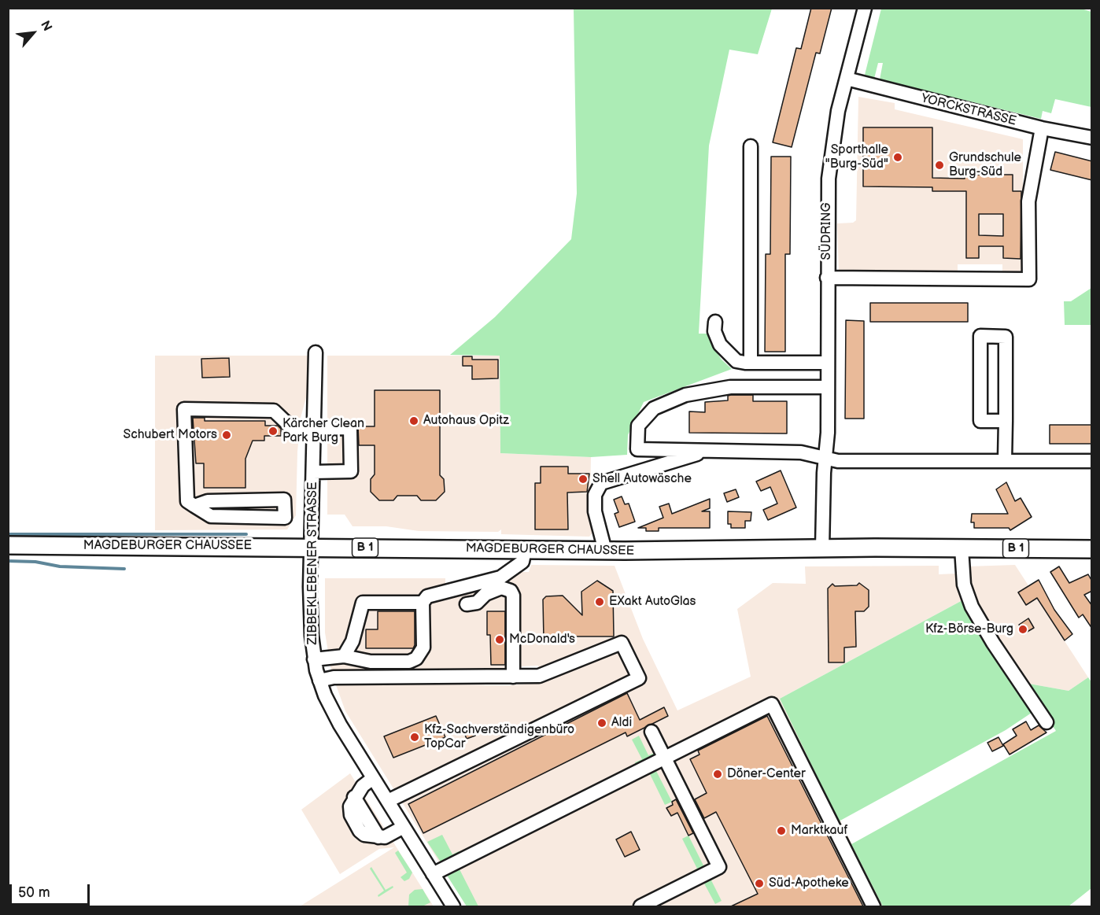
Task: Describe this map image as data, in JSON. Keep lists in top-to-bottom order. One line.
{"streets":{"main road":["MAGDEBURGER CHAUSSEE","B 1"],"street":["YORCKSTRASSE","SÜDRING","ZIBBEKLEBENER STRASSE"]},"crossings":[["YORCKSTRASSE","SÜDRING"],["SÜDRING","MAGDEBURGER CHAUSSEE"],["MAGDEBURGER CHAUSSEE","ZIBBEKLEBENER STRASSE"]],"places":["Sporthalle \"Burg-Süd\"","Grundschule Burg-Süd","Autohaus Opitz","Kärcher Clean Park Burg","Schubert Motors","Shell Autowäsche","EXakt AutoGlas","Kfz-Börse-Burg","McDonald's","Aldi","Kfz-Sachverständigenbüro TopCar","Döner-Center","Marktkauf","Süd-Apotheke"],"scale_bar":"50 m","north":"top right"}
